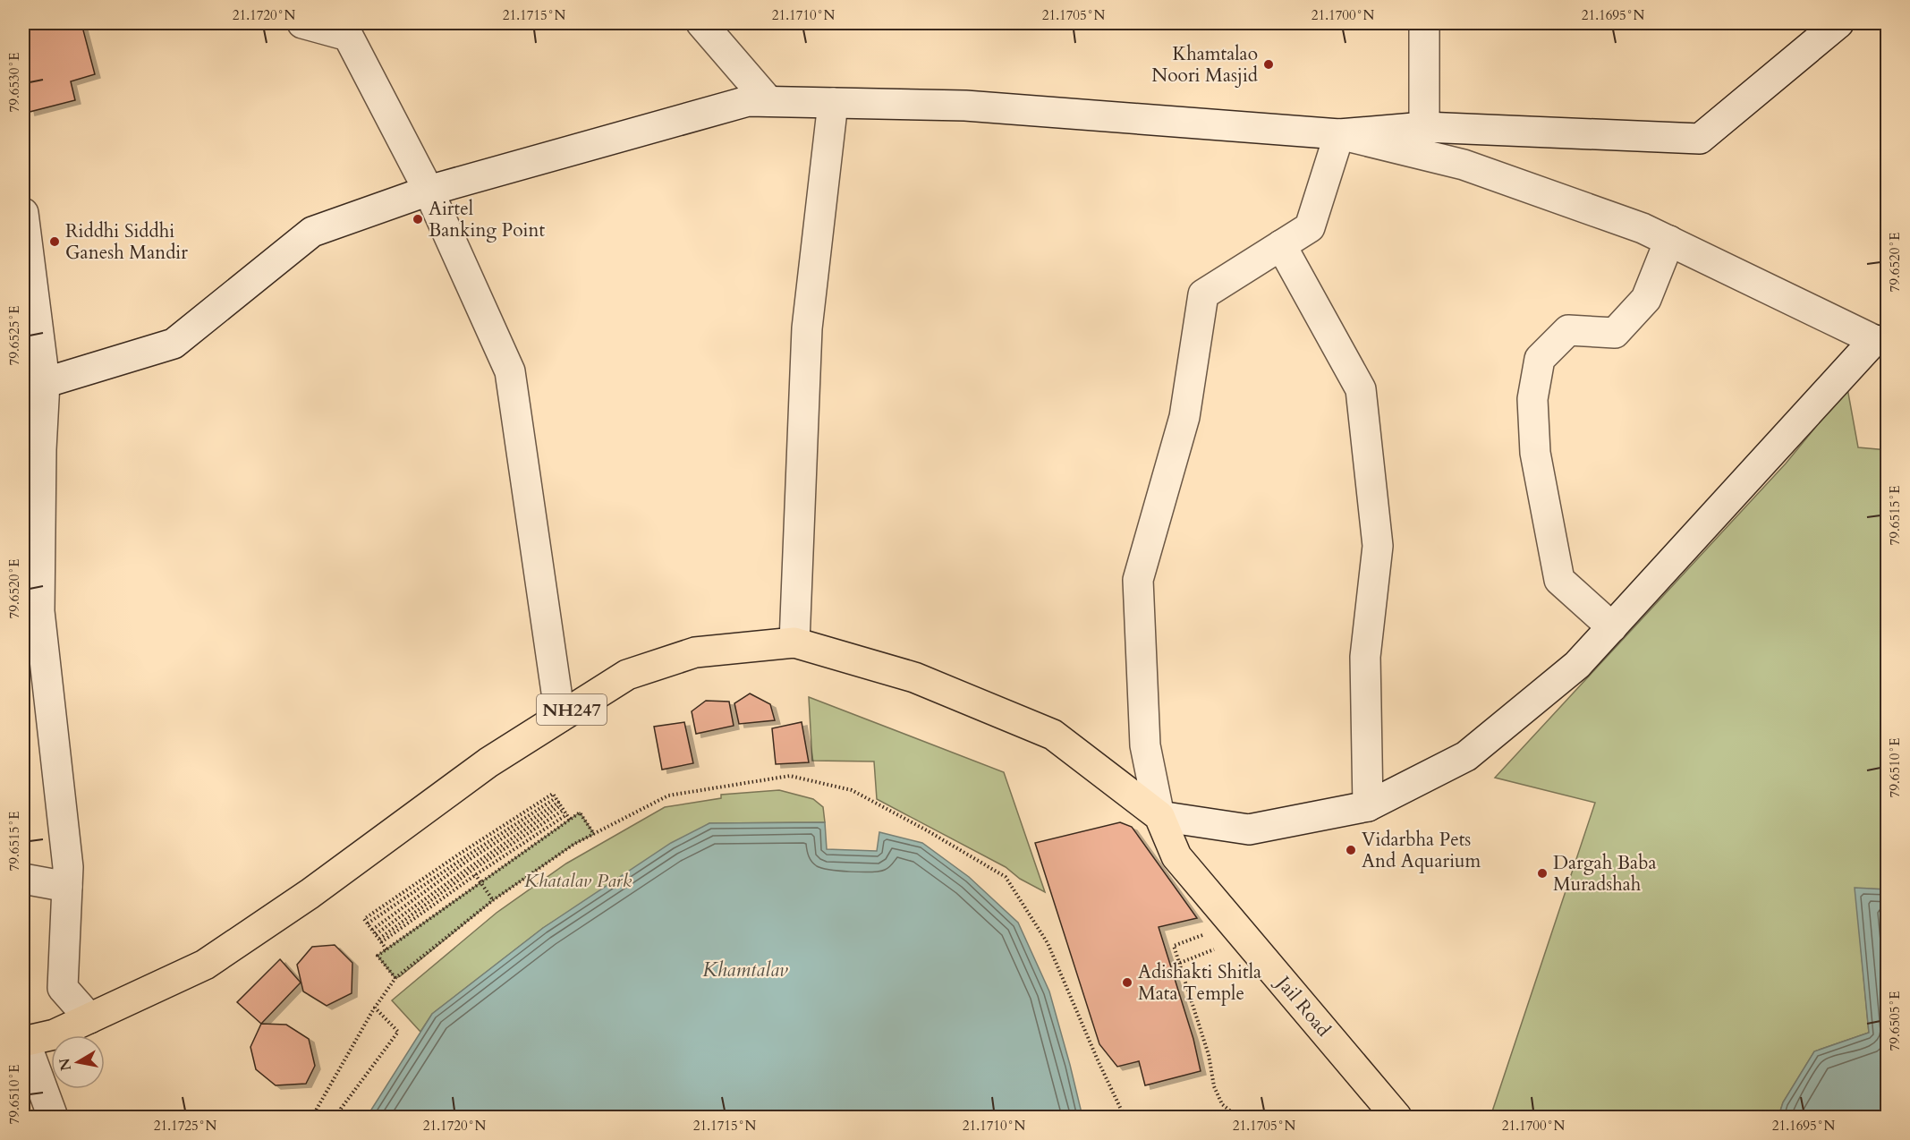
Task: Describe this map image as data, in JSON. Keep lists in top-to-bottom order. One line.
{"streets":{"highway":["NH247","Jail Road"]},"crossings":[["NH247","Jail Road"]],"water":["Khamtalav"],"parks":["Khatalav Park"],"places":["Khamtalao Noori Masjid","Airtel Banking Point","Riddhi Siddhi Ganesh Mandir","Vidarbha Pets And Aquarium","Dargah Baba Muradshah","Adishakti Shitla Mata Temple"],"north":"left","coordinates":["21.1720°N","21.1715°N","21.1710°N","21.1705°N","21.1700°N","21.1695°N","79.6530°E","79.6520°E","79.6525°E","79.6515°E","79.6510°E","79.6505°E","21.1725°N"]}
